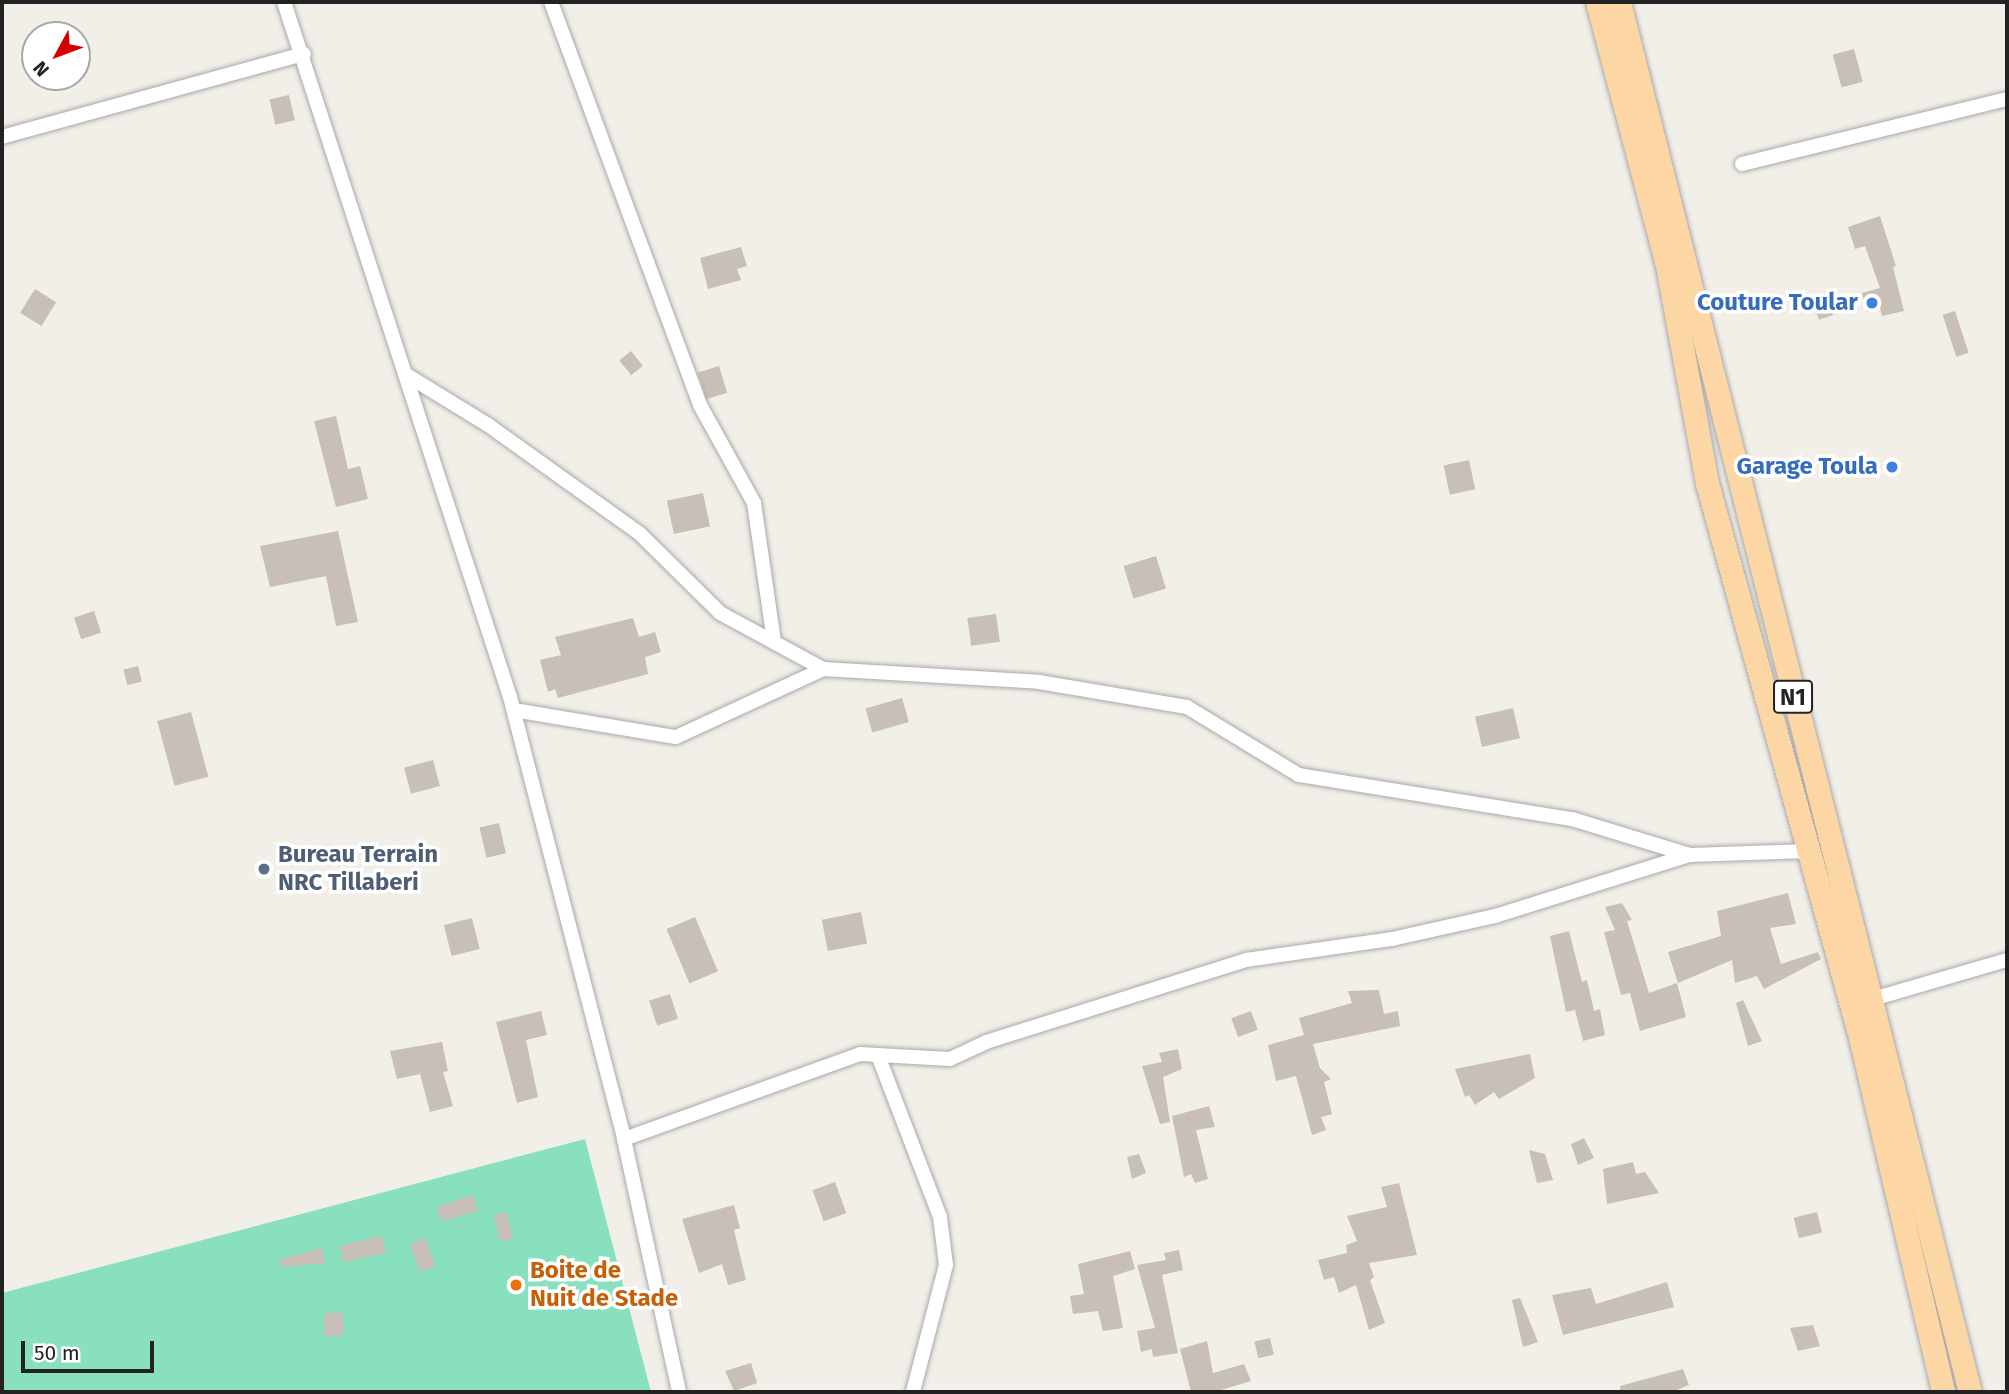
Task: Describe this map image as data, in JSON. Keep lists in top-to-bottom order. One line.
{"streets":{"main road":["N1"]},"places":["Couture Toular","Garage Toula","Bureau Terrain NRC Tillaberi","Boite de Nuit de Stade"],"scale_bar":"50 m","north":"bottom left"}
